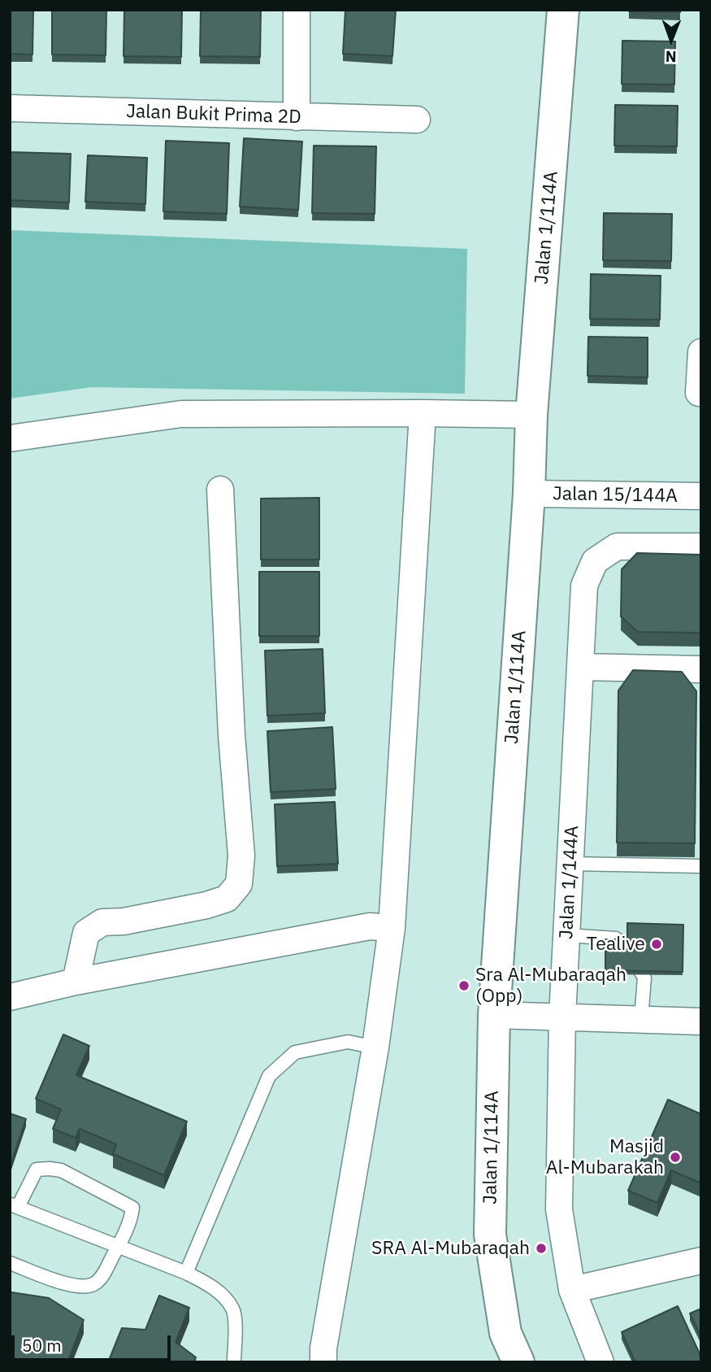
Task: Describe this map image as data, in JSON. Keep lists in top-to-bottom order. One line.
{"streets":{"street":["Jalan Bukit Prima 2D","Jalan 1/114A","Jalan 15/144A","Jalan 1/144A"]},"crossings":[["Jalan 1/114A","Jalan 15/144A"]],"places":["Tealive","Sra Al-Mubaraqah (Opp)","Masjid Al-Mubarakah","SRA Al-Mubaraqah"],"scale_bar":"50 m","north":"bottom"}
